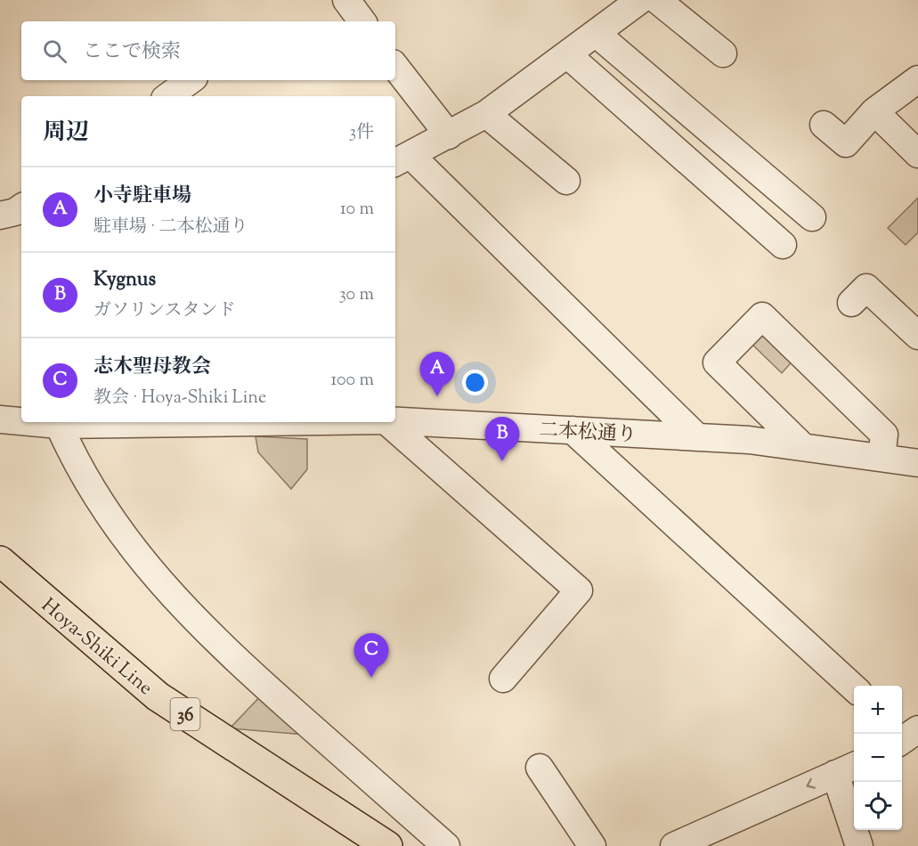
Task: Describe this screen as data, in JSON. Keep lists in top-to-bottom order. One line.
{"streets":{"main road":["Hoya-Shiki Line","36"],"street":["二本松通り"]},"page":{"search":"ここで検索","heading":["周辺","3件"],"list":[{"mark":"A","name":"小寺駐車場","note":"駐車場 · 二本松通り","value":"10 m"},{"mark":"B","name":"Kygnus","note":"ガソリンスタンド","value":"30 m"},{"mark":"C","name":"志木聖母教会","note":"教会 · Hoya-Shiki Line","value":"100 m"}],"pins":["A","B","C"],"map_buttons":["+","−"]}}
